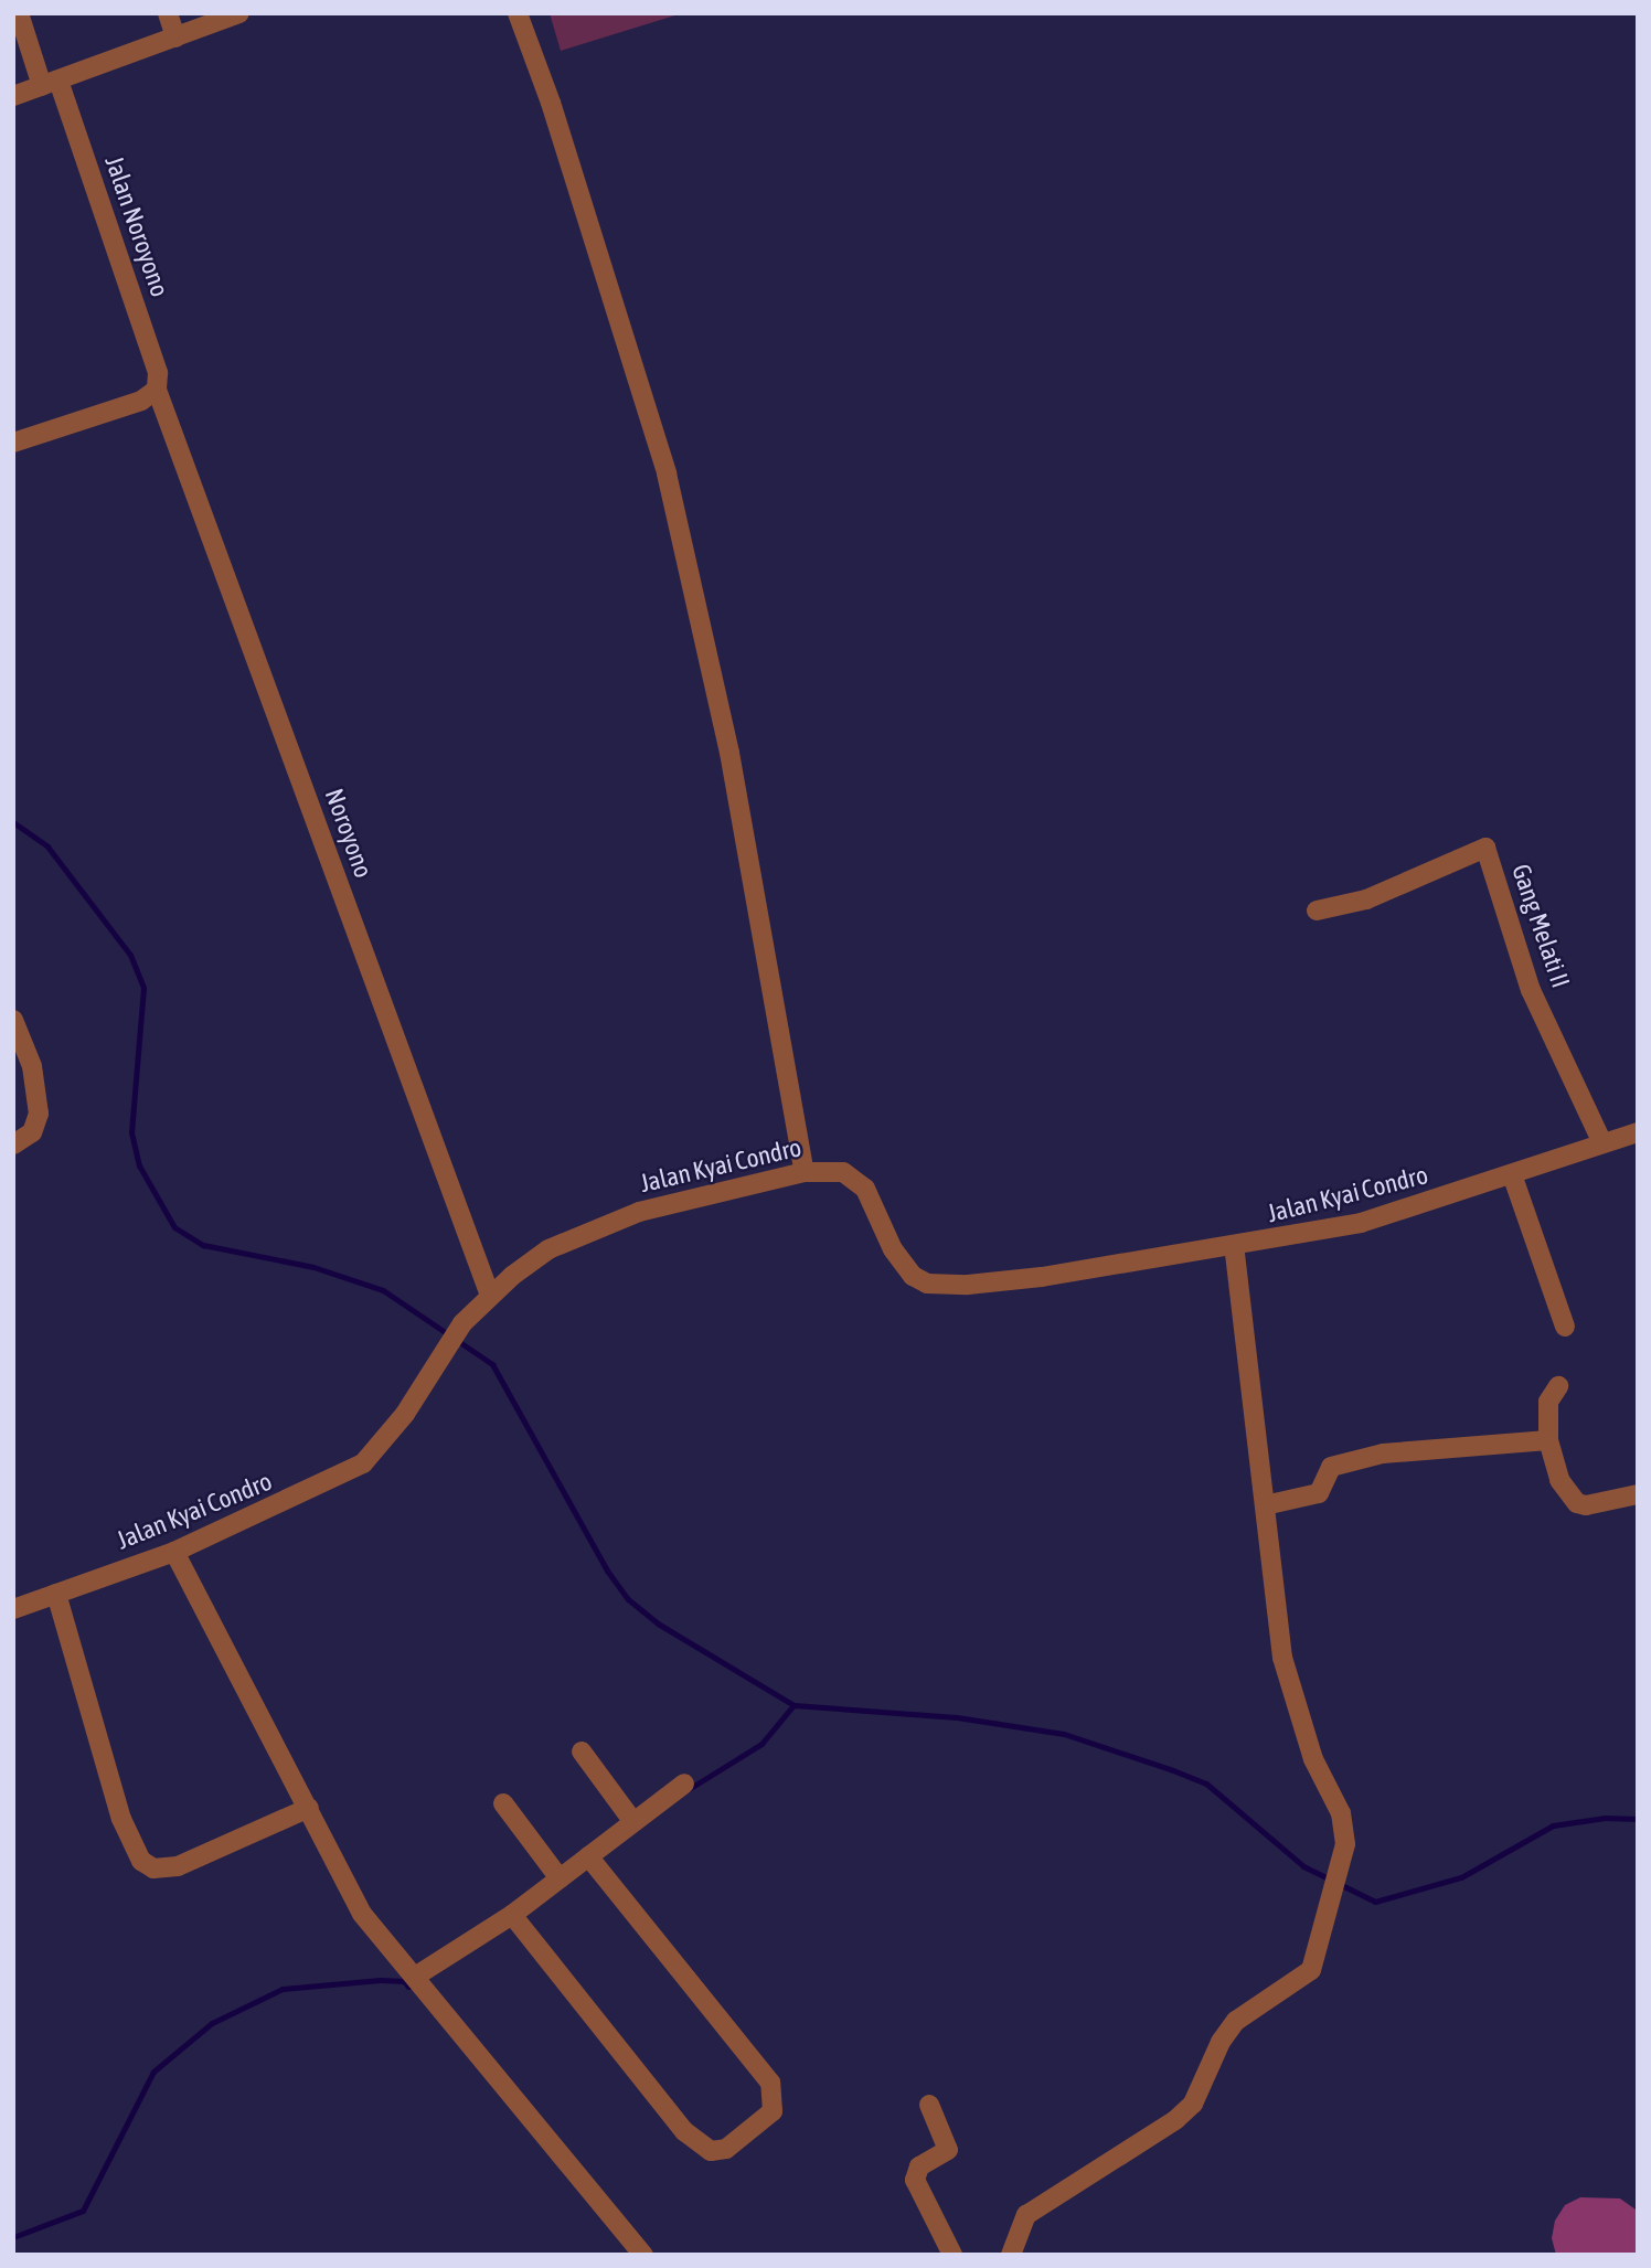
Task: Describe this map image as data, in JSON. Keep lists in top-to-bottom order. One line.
{"streets":{"street":["Jalan Noroyono","Noroyono","Gang Melati II","Jalan Kyai Condro"]},"crossings":[["Jalan Noroyono","Noroyono"],["Noroyono","Jalan Kyai Condro"],["Gang Melati II","Jalan Kyai Condro"]]}
